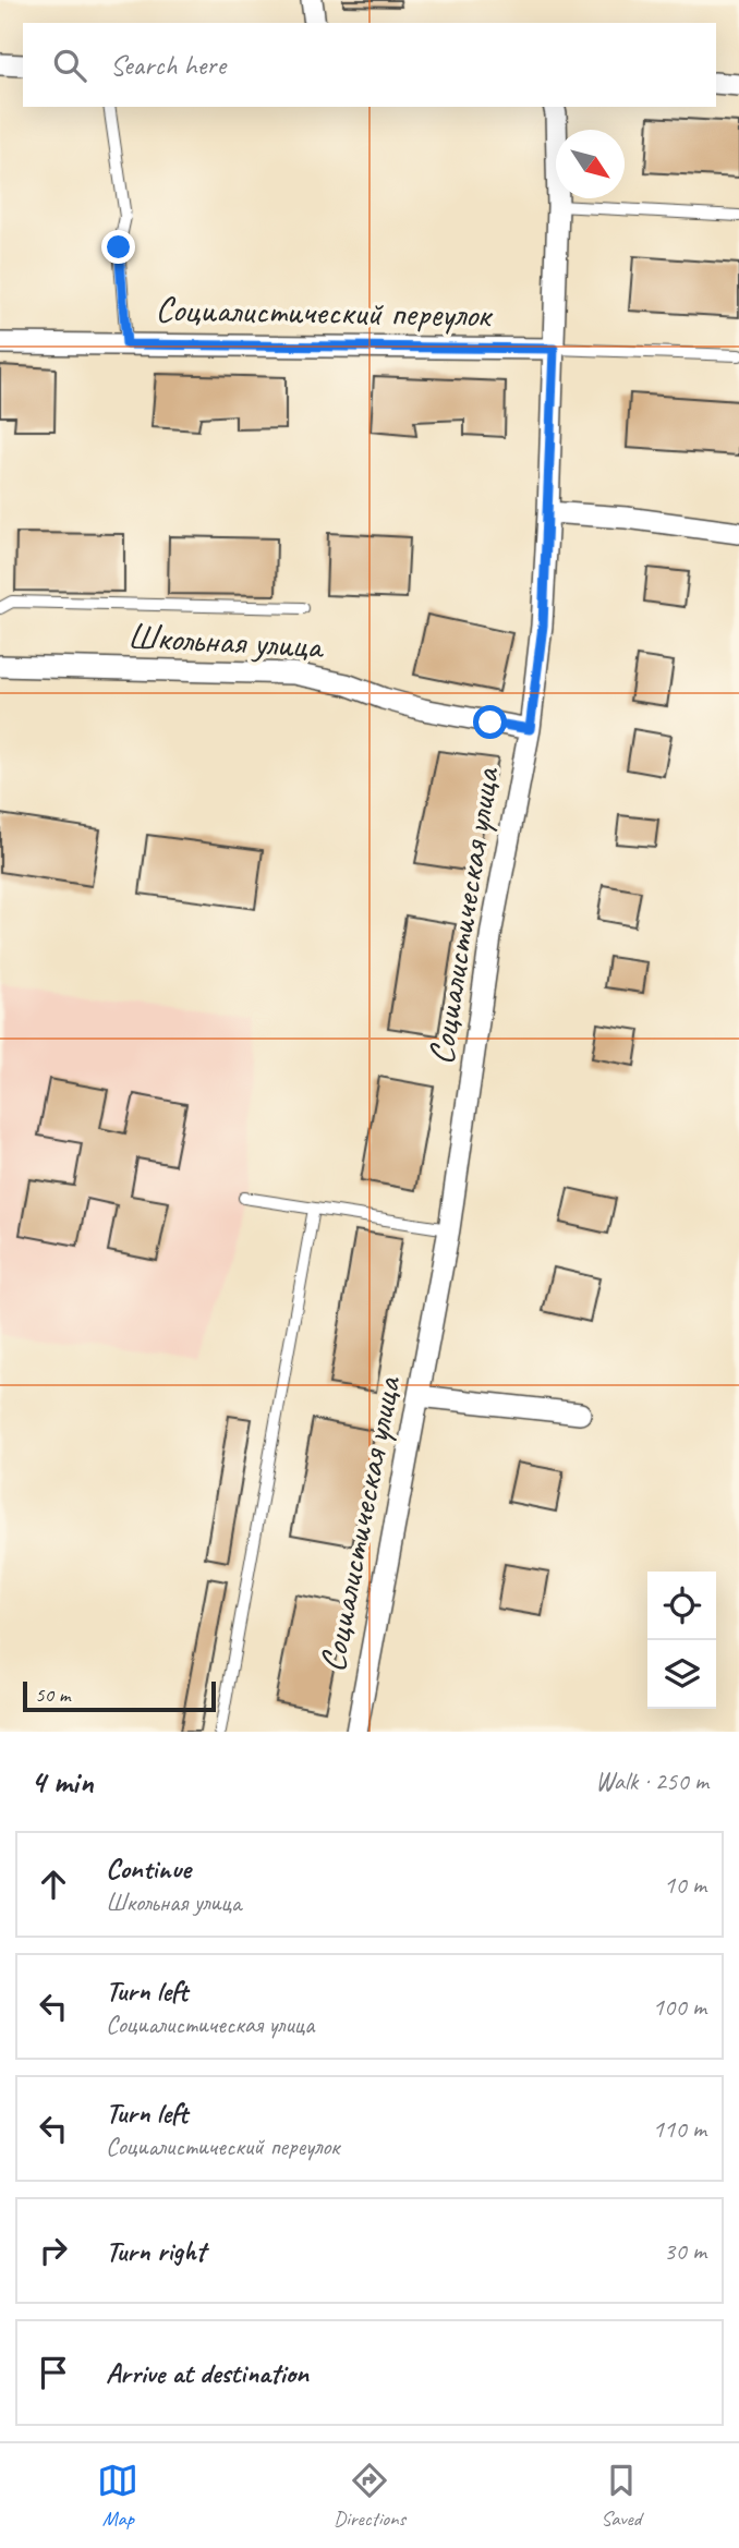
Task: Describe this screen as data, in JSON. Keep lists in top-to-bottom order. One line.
{"streets":{"street":["Социалистический переулок","Школьная улица","Социалистическая улица"]},"crossings":[["Социалистический переулок","Социалистическая улица"],["Школьная улица","Социалистическая улица"]],"scale_bar":"50 m","north":"bottom right","page":{"search":"Search here","scale":"50 m","heading":["4 min","Walk · 250 m"],"list":[["Continue","Школьная улица","10 m"],["Turn left","Социалистическая улица","100 m"],["Turn left","Социалистический переулок","110 m"],["Turn right","30 m"],"Arrive at destination"],"nav":["Map","Directions","Saved"]}}
